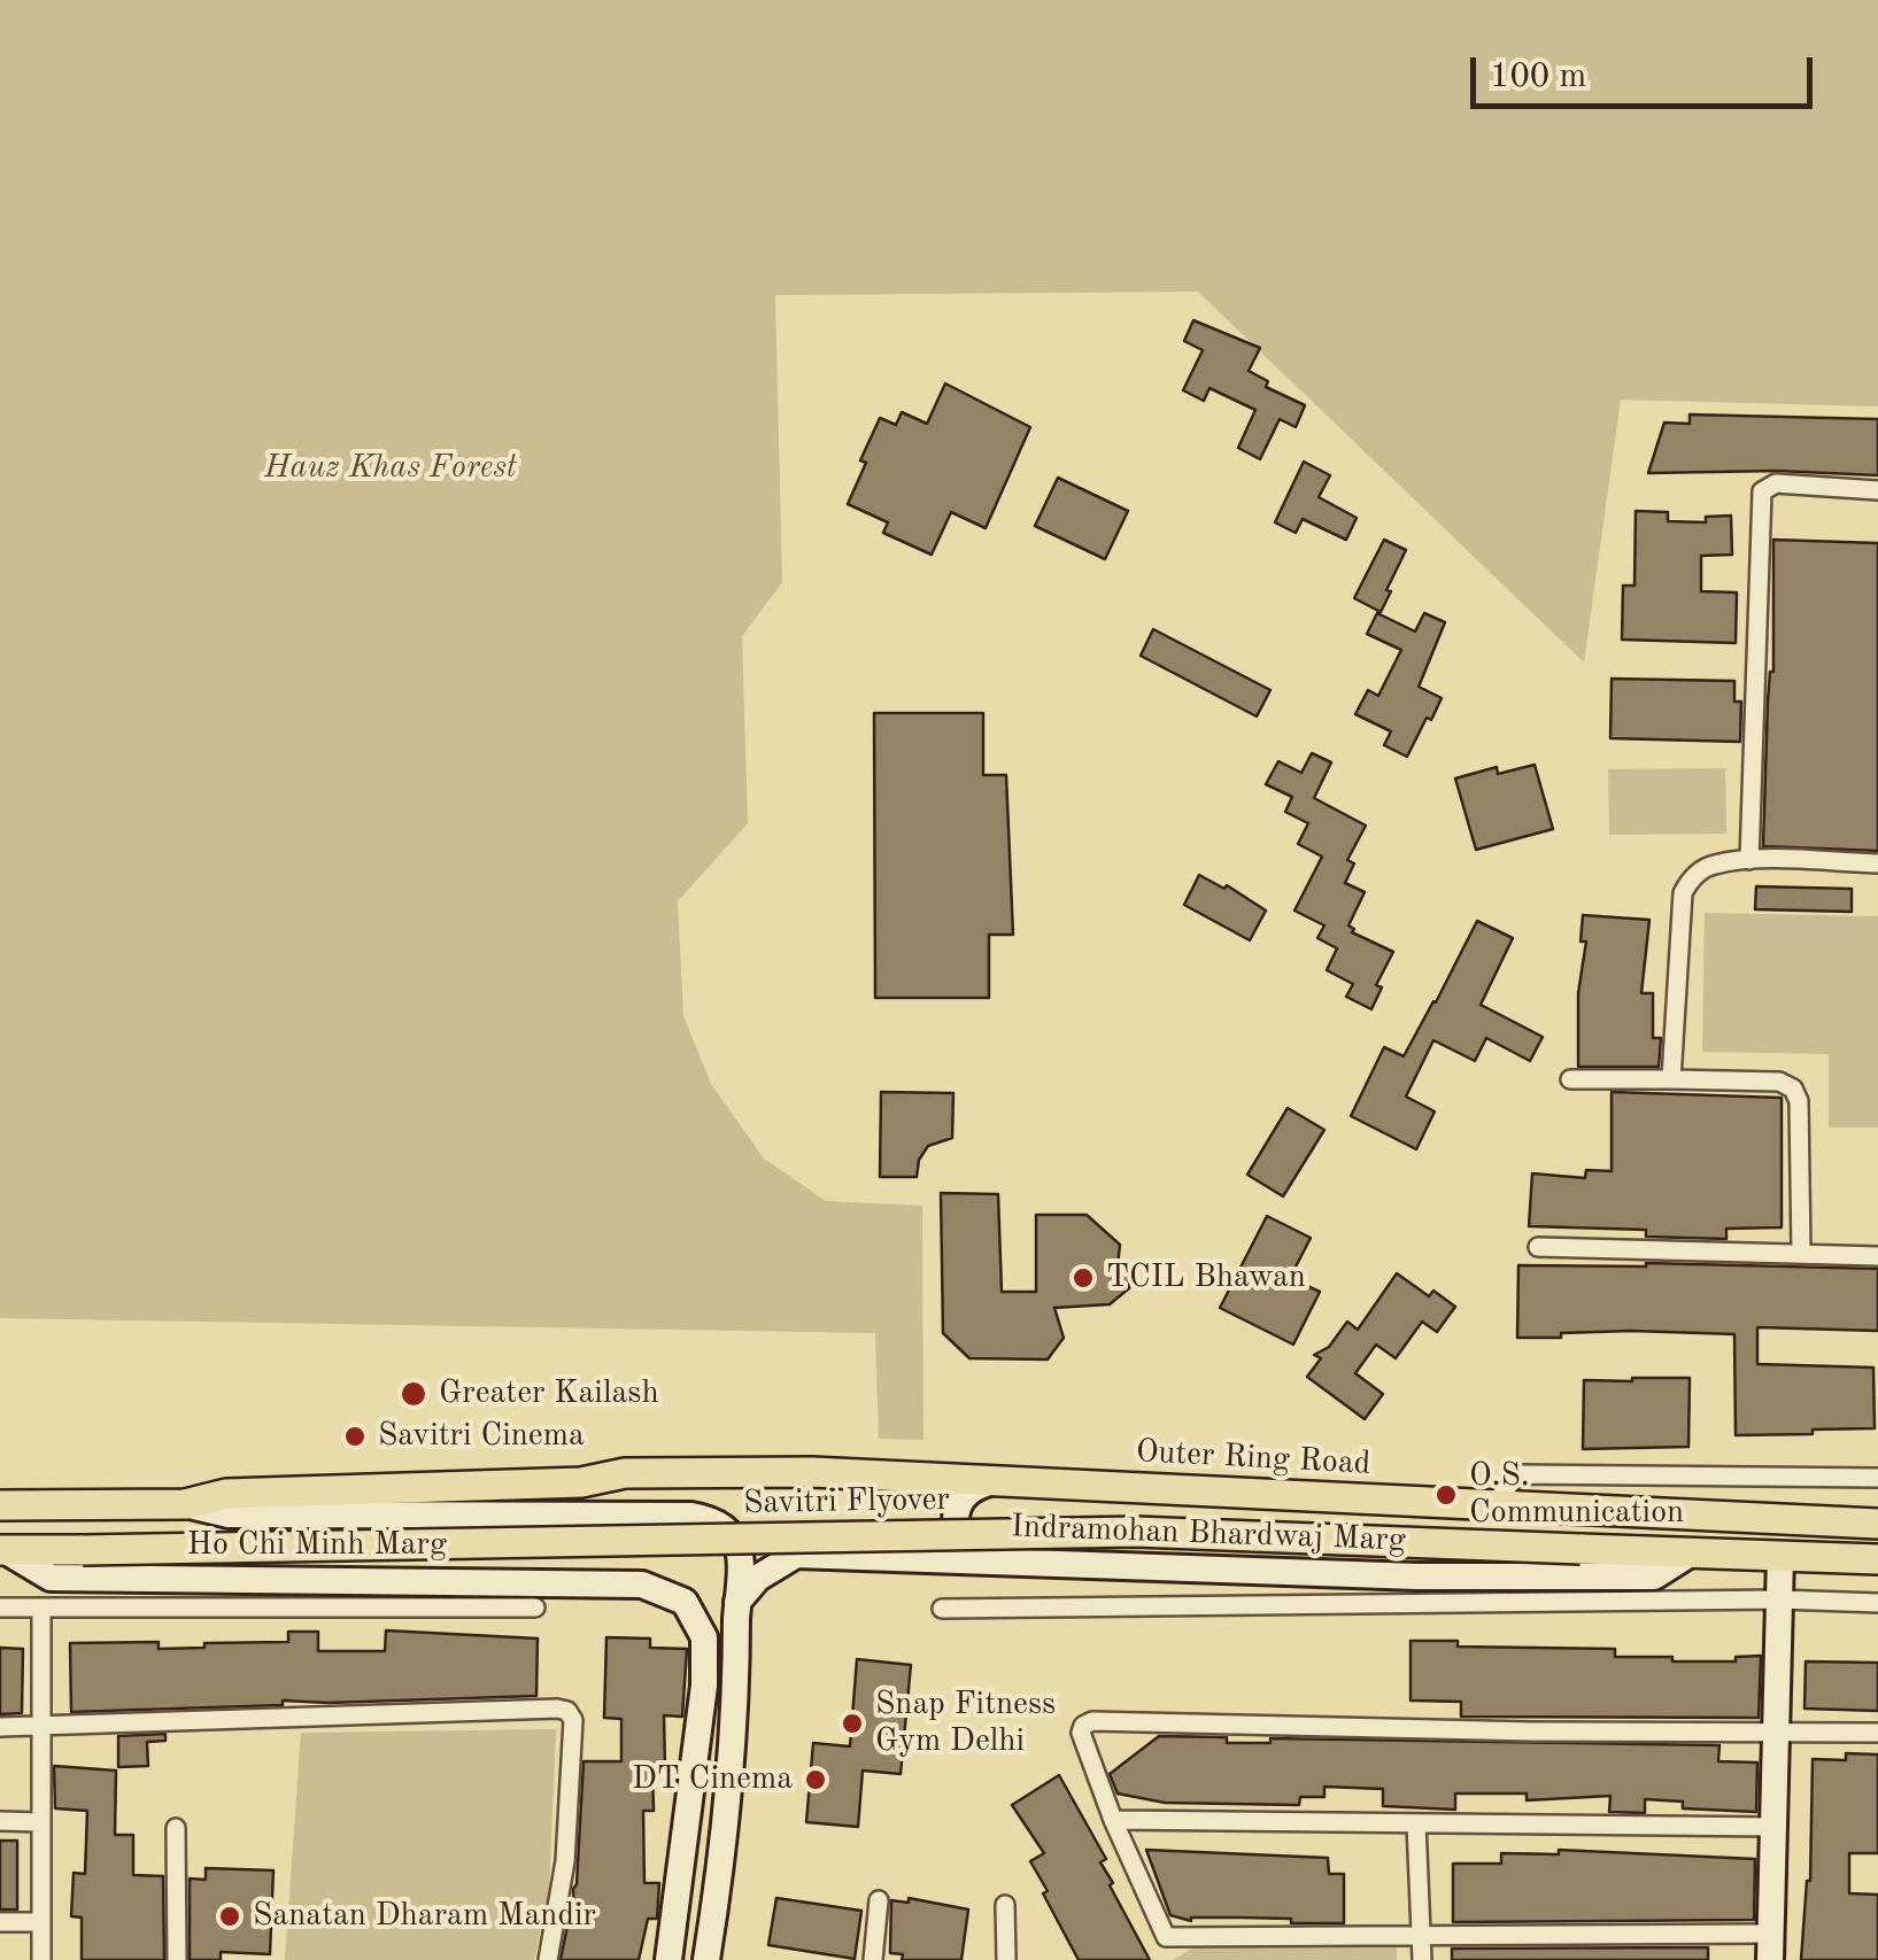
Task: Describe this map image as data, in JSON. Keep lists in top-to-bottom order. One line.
{"streets":{"main road":["Outer Ring Road","Savitri Flyover","Ho Chi Minh Marg"],"street":["Indramohan Bhardwaj Marg"]},"crossings":[["Outer Ring Road","Ho Chi Minh Marg"],["Savitri Flyover","Indramohan Bhardwaj Marg"],["Savitri Flyover","Ho Chi Minh Marg"],["Indramohan Bhardwaj Marg","Ho Chi Minh Marg"]],"parks":["Hauz Khas Forest"],"places":["TCIL Bhawan","Greater Kailash","Savitri Cinema","O.S. Communication","Snap Fitness Gym Delhi","DT Cinema","Sanatan Dharam Mandir"],"scale_bar":"100 m"}
